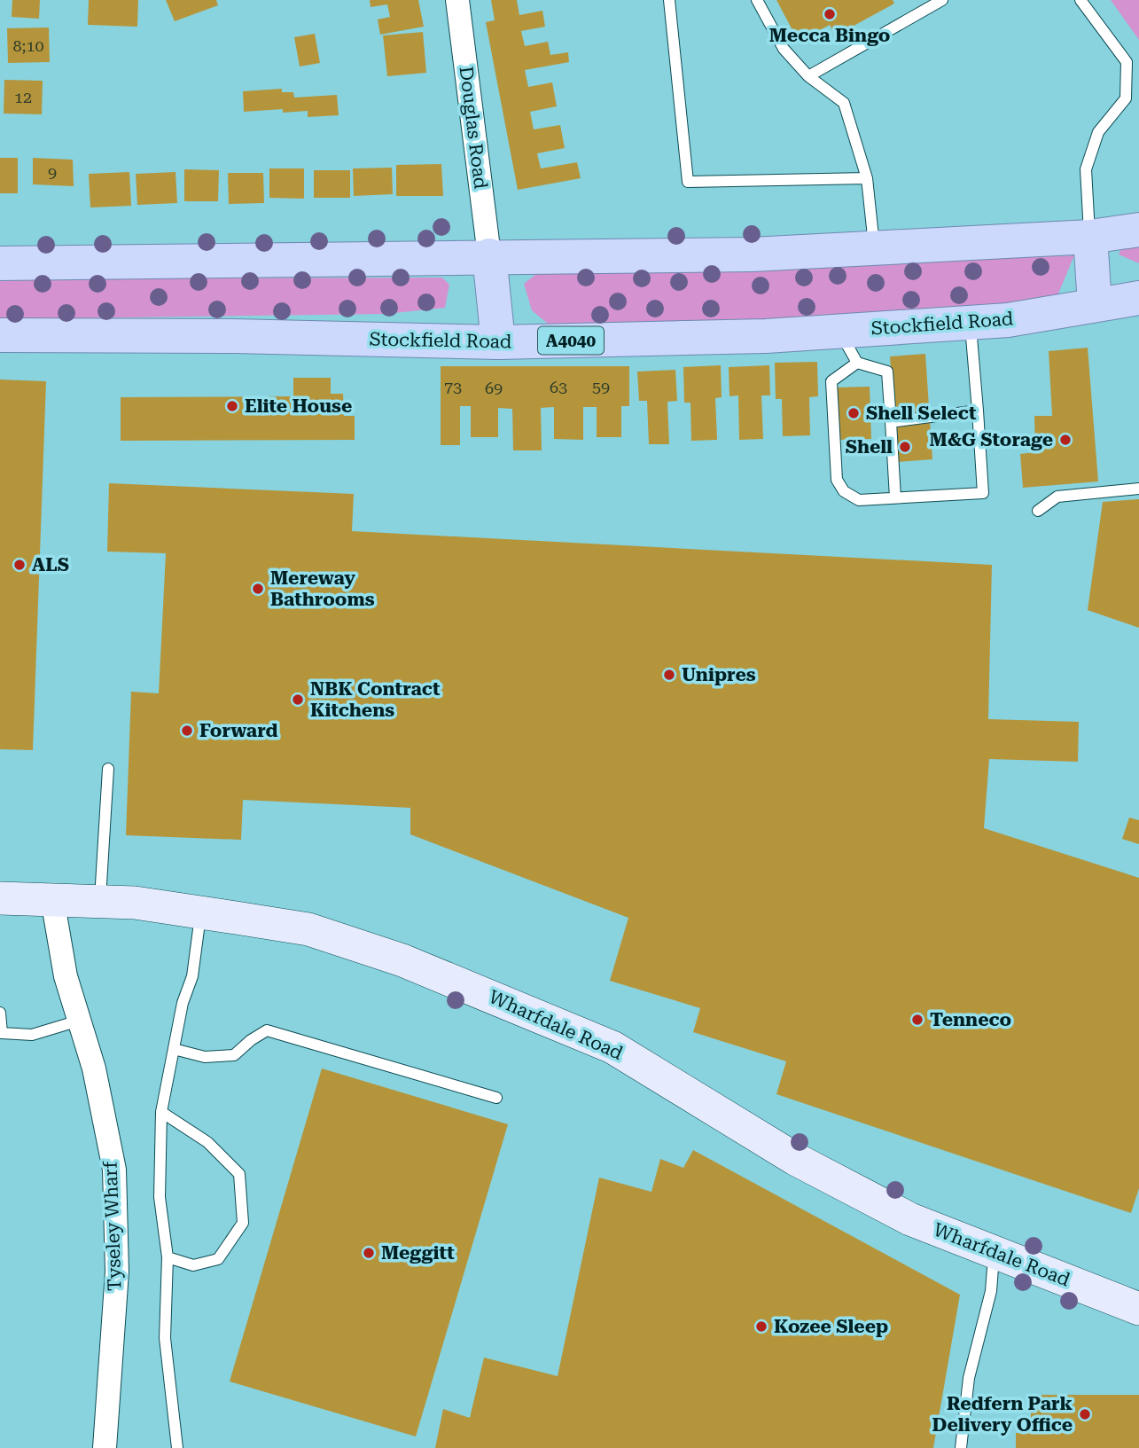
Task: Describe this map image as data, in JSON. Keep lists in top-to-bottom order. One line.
{"streets":{"main road":["Stockfield Road","A4040","Wharfdale Road"],"street":["Douglas Road","Tyseley Wharf"]},"crossings":[["Wharfdale Road","Tyseley Wharf"]],"places":["Mecca Bingo","Elite House","Shell Select","M&G Storage","Shell","ALS","Mereway Bathrooms","Unipres","NBK Contract Kitchens","Forward","Tenneco","Meggitt","Kozee Sleep","Redfern Park Delivery Office"],"house_numbers":["8;10","12","9","73","63","59","69"]}
